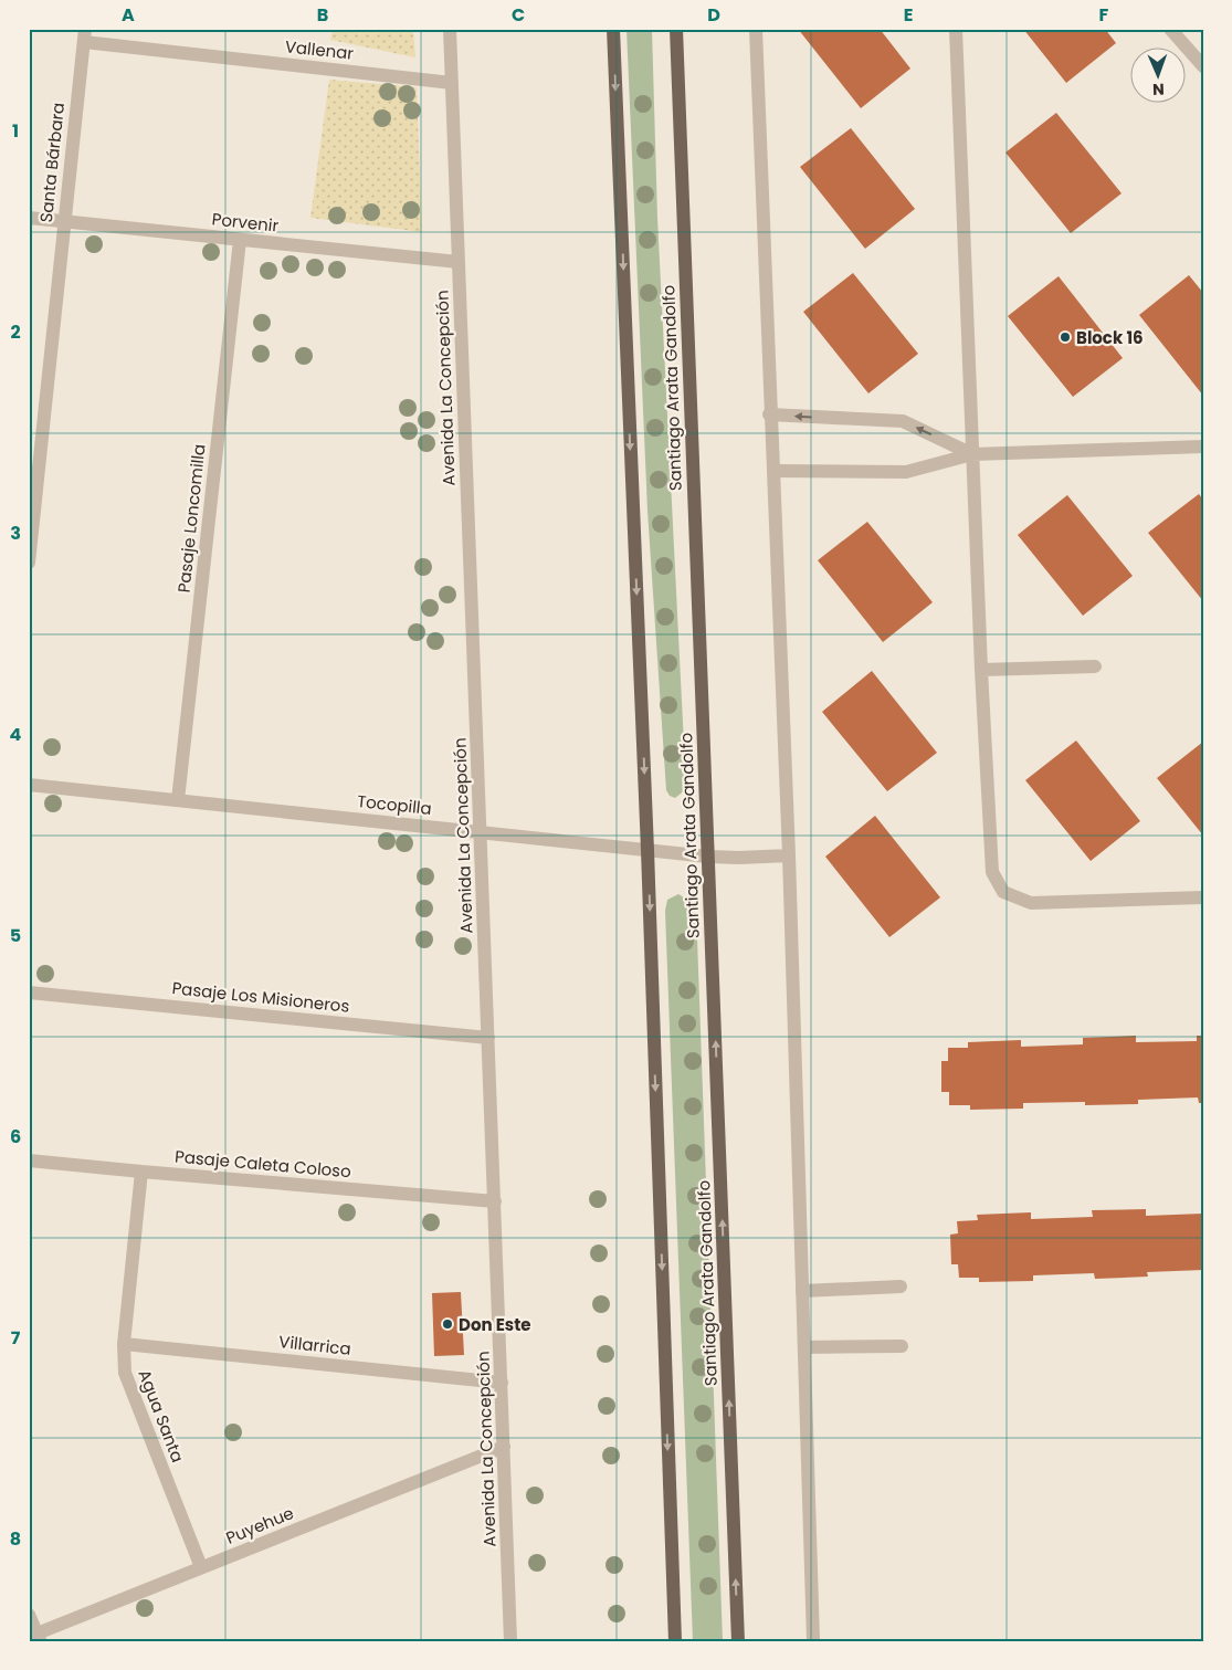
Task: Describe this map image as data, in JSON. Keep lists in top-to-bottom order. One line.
{"streets":{"main road":["Santiago Arata Gandolfo"],"street":["Vallenar","Santa Bárbara","Porvenir","Avenida La Concepción","Pasaje Loncomilla","Tocopilla","Pasaje Los Misioneros","Pasaje Caleta Coloso","Villarrica","Agua Santa","Puyehue"]},"crossings":[["Vallenar","Santa Bárbara"],["Vallenar","Avenida La Concepción"],["Santa Bárbara","Porvenir"],["Porvenir","Avenida La Concepción"],["Porvenir","Pasaje Loncomilla"],["Avenida La Concepción","Tocopilla"],["Avenida La Concepción","Pasaje Los Misioneros"],["Avenida La Concepción","Pasaje Caleta Coloso"],["Avenida La Concepción","Villarrica"],["Avenida La Concepción","Puyehue"],["Santiago Arata Gandolfo","Tocopilla"],["Pasaje Loncomilla","Tocopilla"],["Pasaje Caleta Coloso","Agua Santa"],["Villarrica","Agua Santa"],["Agua Santa","Puyehue"]],"places":["Block 16","Don Este"],"north":"bottom","grid":{"columns":["A","B","C","D","E","F"],"rows":["1","2","3","4","5","6","7","8"]}}
